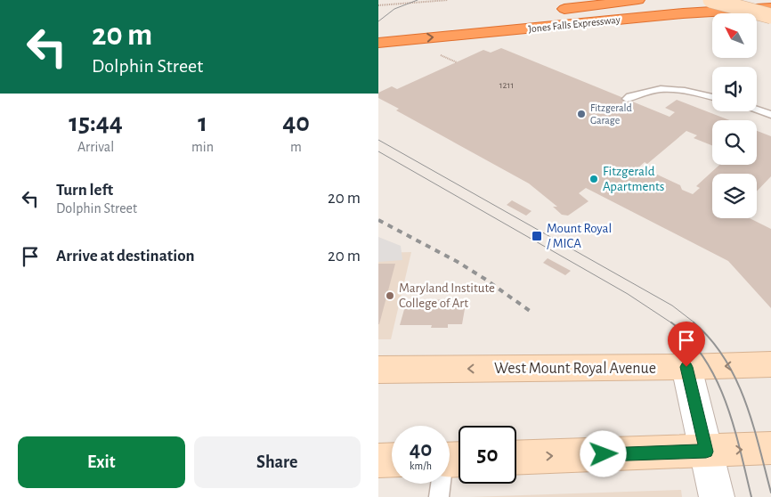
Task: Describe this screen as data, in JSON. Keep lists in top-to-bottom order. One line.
{"streets":{"highway":["Jones Falls Expressway"],"main road":["West Mount Royal Avenue"]},"places":{"other":["Fitzgerald Garage","Fitzgerald Apartments","Maryland Institute College of Art"],"transit":["Mount Royal / MICA"]},"house_numbers":["1211"],"north":"top left","page":{"turn":["20 m","Dolphin Street"],"eta":["15:44","Arrival","1","min","40","m"],"list":[{"name":"Turn left","note":"Dolphin Street","value":"20 m"},{"name":"Arrive at destination","value":"20 m"}],"speed":"40 km/h","limit":"50","buttons":["Exit","Share"]}}
